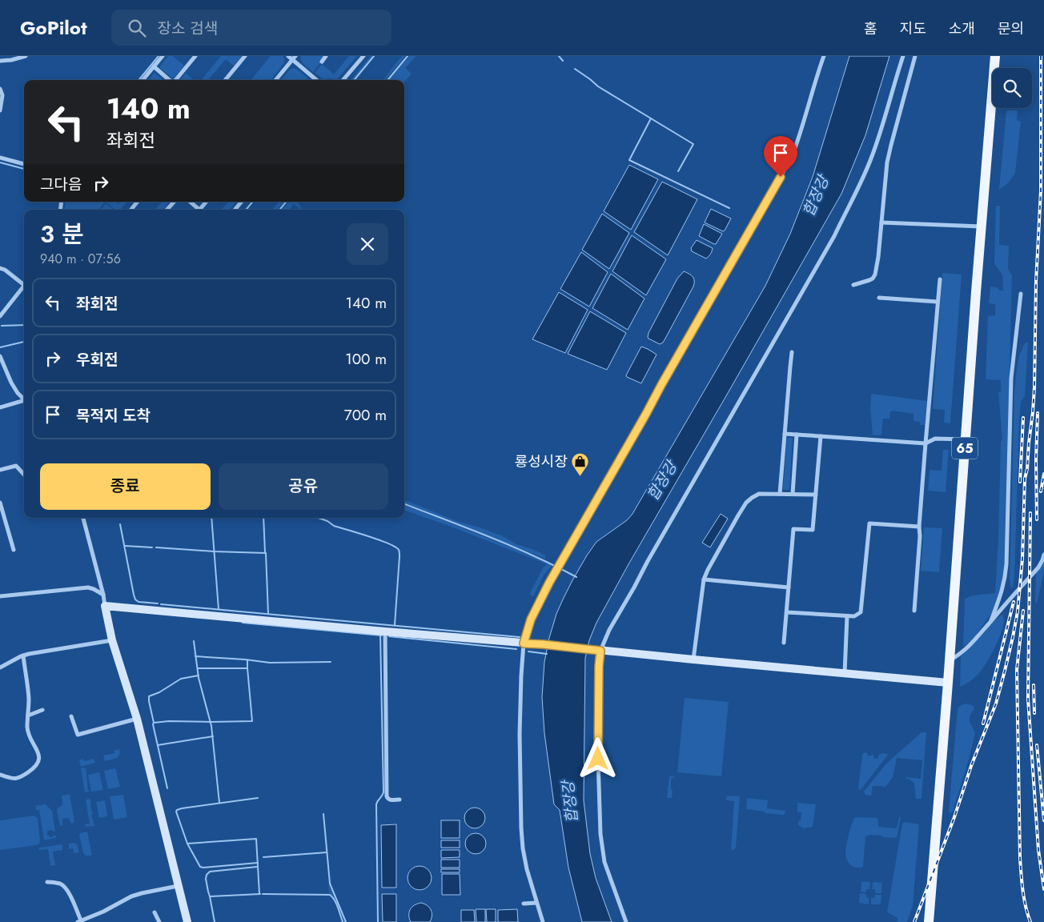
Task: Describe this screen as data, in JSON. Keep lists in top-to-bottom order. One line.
{"streets":{"main road":["65"]},"water":["합장강"],"places":{"shop":["룡성시장"]},"page":{"header":"GoPilot","search":"장소 검색","nav":["홈","지도","소개","문의"],"turn":["140 m","좌회전"],"then":"그다음","heading":["3 분","940 m · 07:56"],"list":[{"name":"좌회전","value":"140 m"},{"name":"우회전","value":"100 m"},{"name":"목적지 도착","value":"700 m"}],"buttons":["종료","공유"]}}
